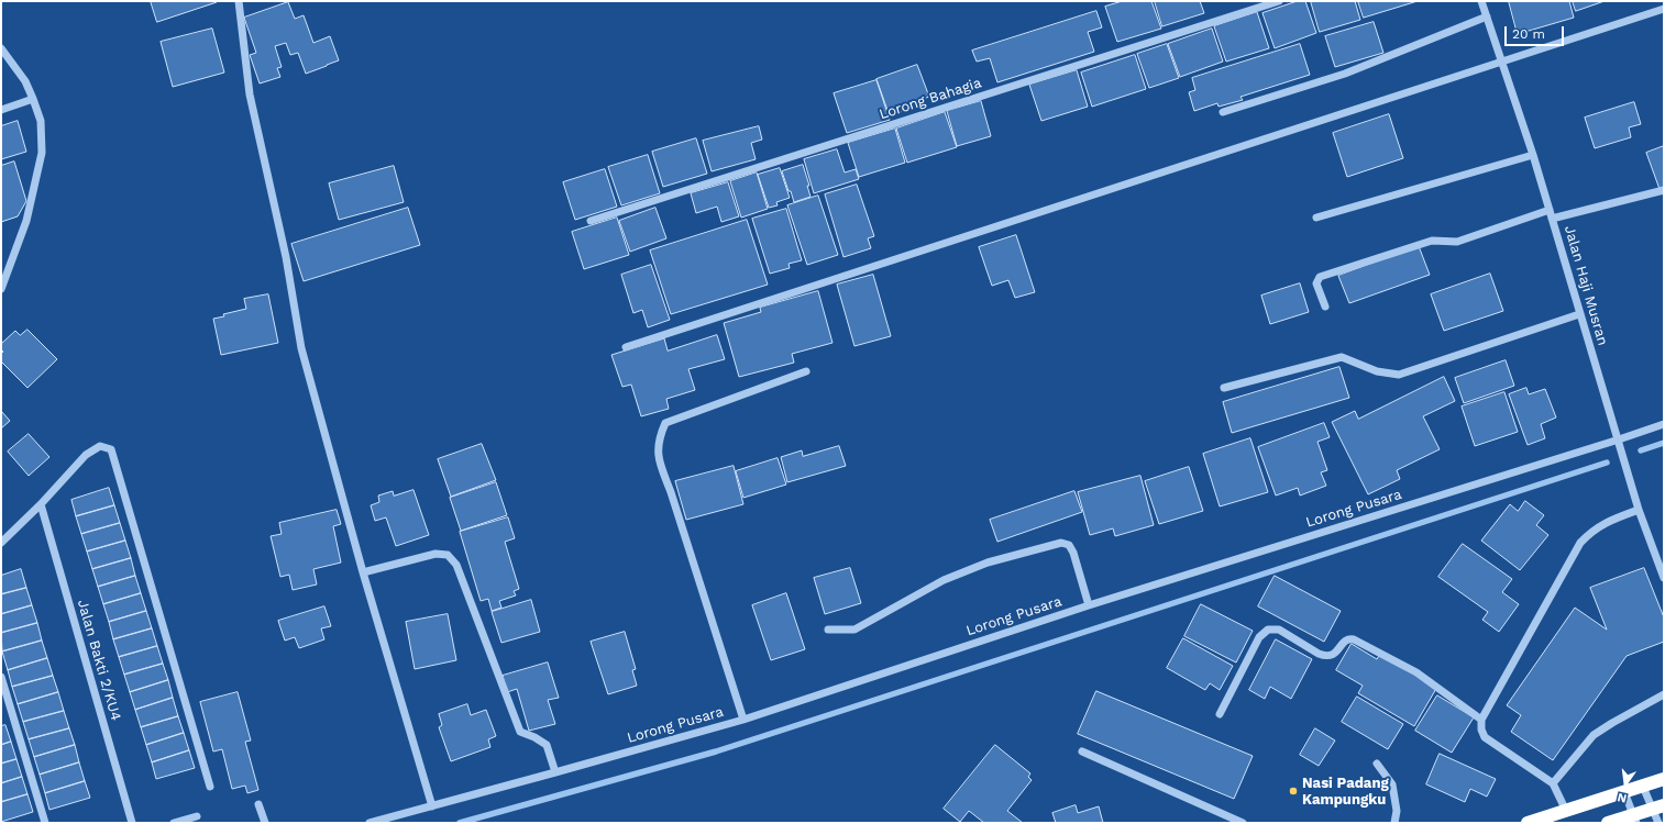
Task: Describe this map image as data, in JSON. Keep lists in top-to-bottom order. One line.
{"streets":{"street":["Lorong Bahagia","Jalan Haji Musran","Lorong Pusara","Jalan Bakti 2/KU4"]},"crossings":[["Jalan Haji Musran","Lorong Pusara"]],"places":["Nasi Padang Kampungku"],"scale_bar":"20 m","north":"bottom"}
